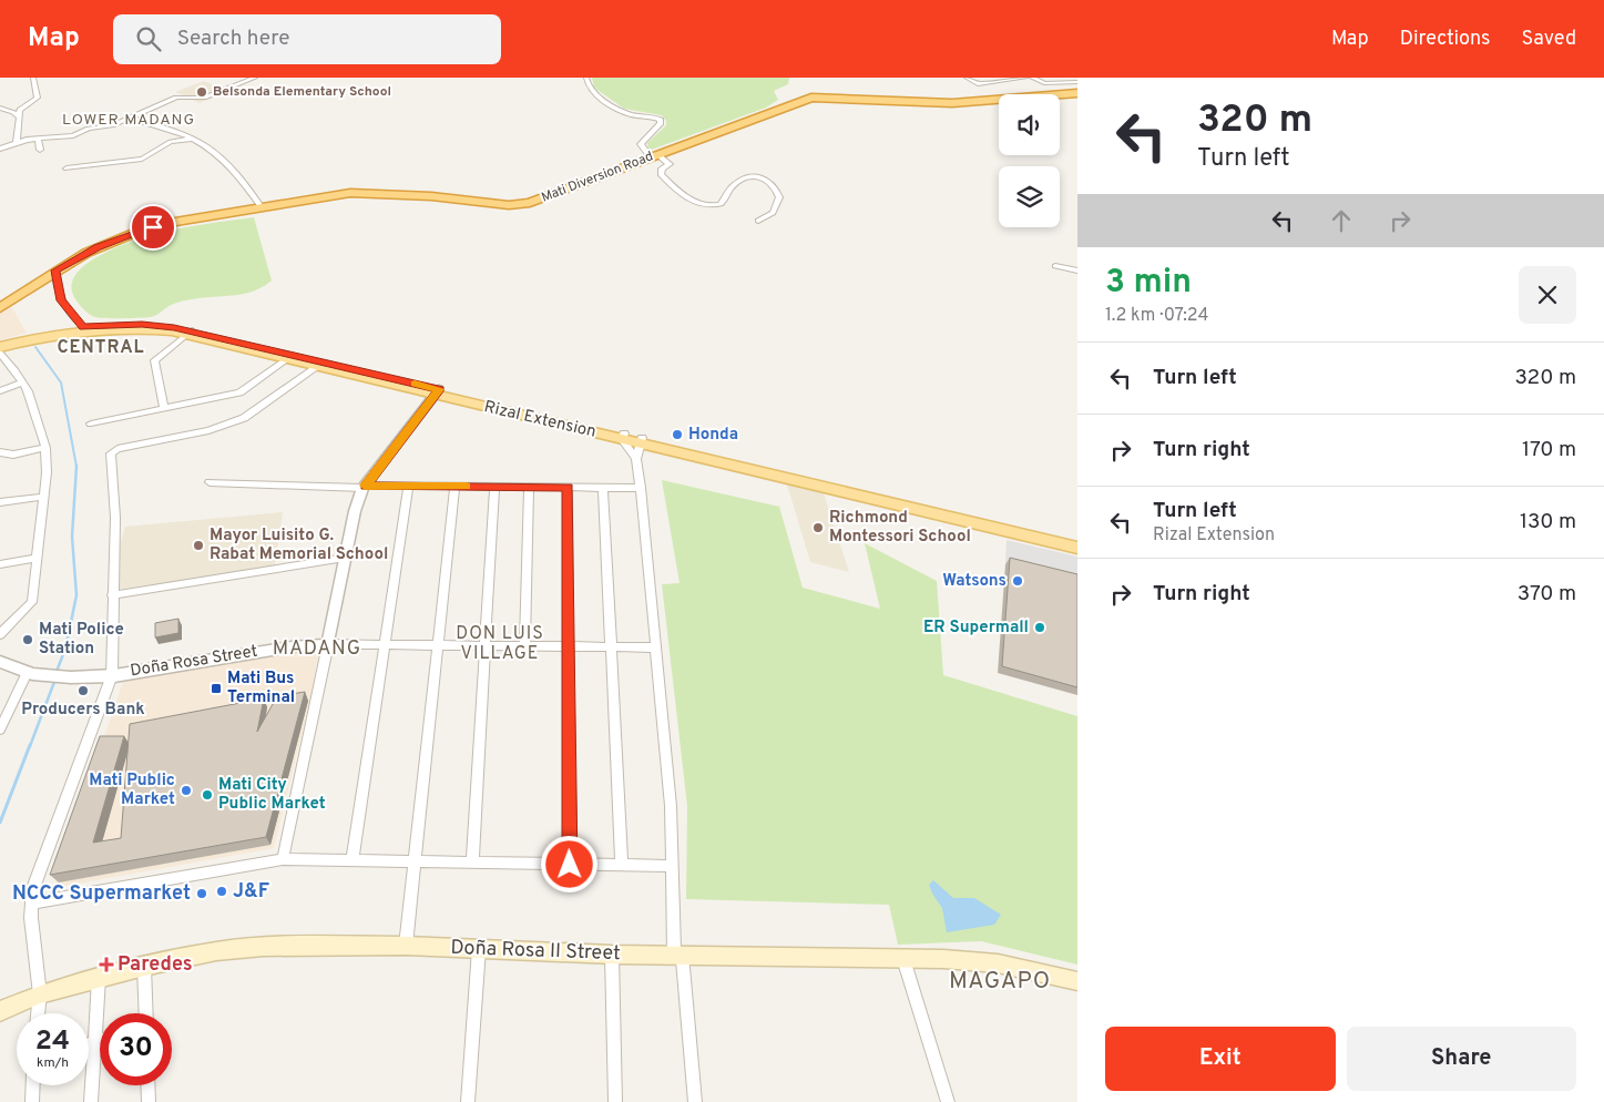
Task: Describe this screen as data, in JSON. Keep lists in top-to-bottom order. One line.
{"streets":{"highway":["Mati Diversion Road"],"main road":["Rizal Extension","Doña Rosa II Street"],"street":["Doña Rosa Street"]},"districts":["LOWER MADANG","CENTRAL","DON LUIS VILLAGE","MADANG","MAGAPO"],"places":{"other":["Belsonda Elementary School","Honda","Richmond Montessori School","Mayor Luisito G. Rabat Memorial School","Watsons","ER Supermall","Mati Police Station","Producers Bank","Mati Public Market","Mati City Public Market","J&F","NCCC Supermarket"],"transit":["Mati Bus Terminal"],"health":["Paredes"]},"page":{"header":"Map","search":"Search here","nav":["Map","Directions","Saved"],"turn":["320 m","Turn left"],"heading":["3 min","1.2 km · 07:24"],"list":[{"name":"Turn left","value":"320 m"},{"name":"Turn right","value":"170 m"},{"name":"Turn left","note":"Rizal Extension","value":"130 m"},{"name":"Turn right","value":"370 m"}],"speed":"24 km/h","limit":"30","buttons":["Exit","Share"]}}
